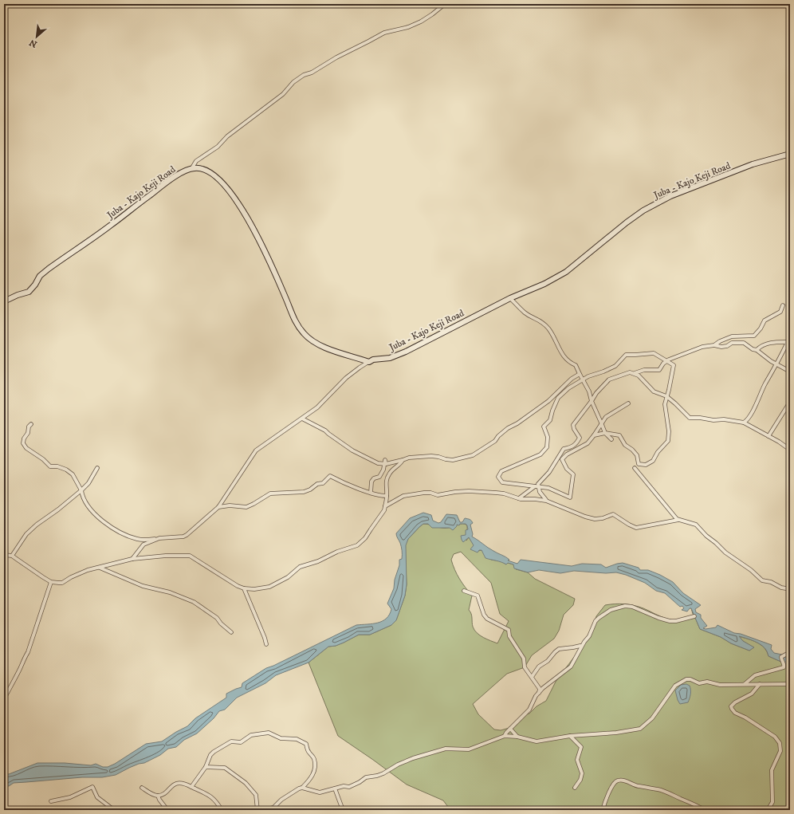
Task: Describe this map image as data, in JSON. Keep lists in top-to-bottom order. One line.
{"streets":{"main road":["Juba - Kajo Keji Road"]},"north":"bottom left"}
